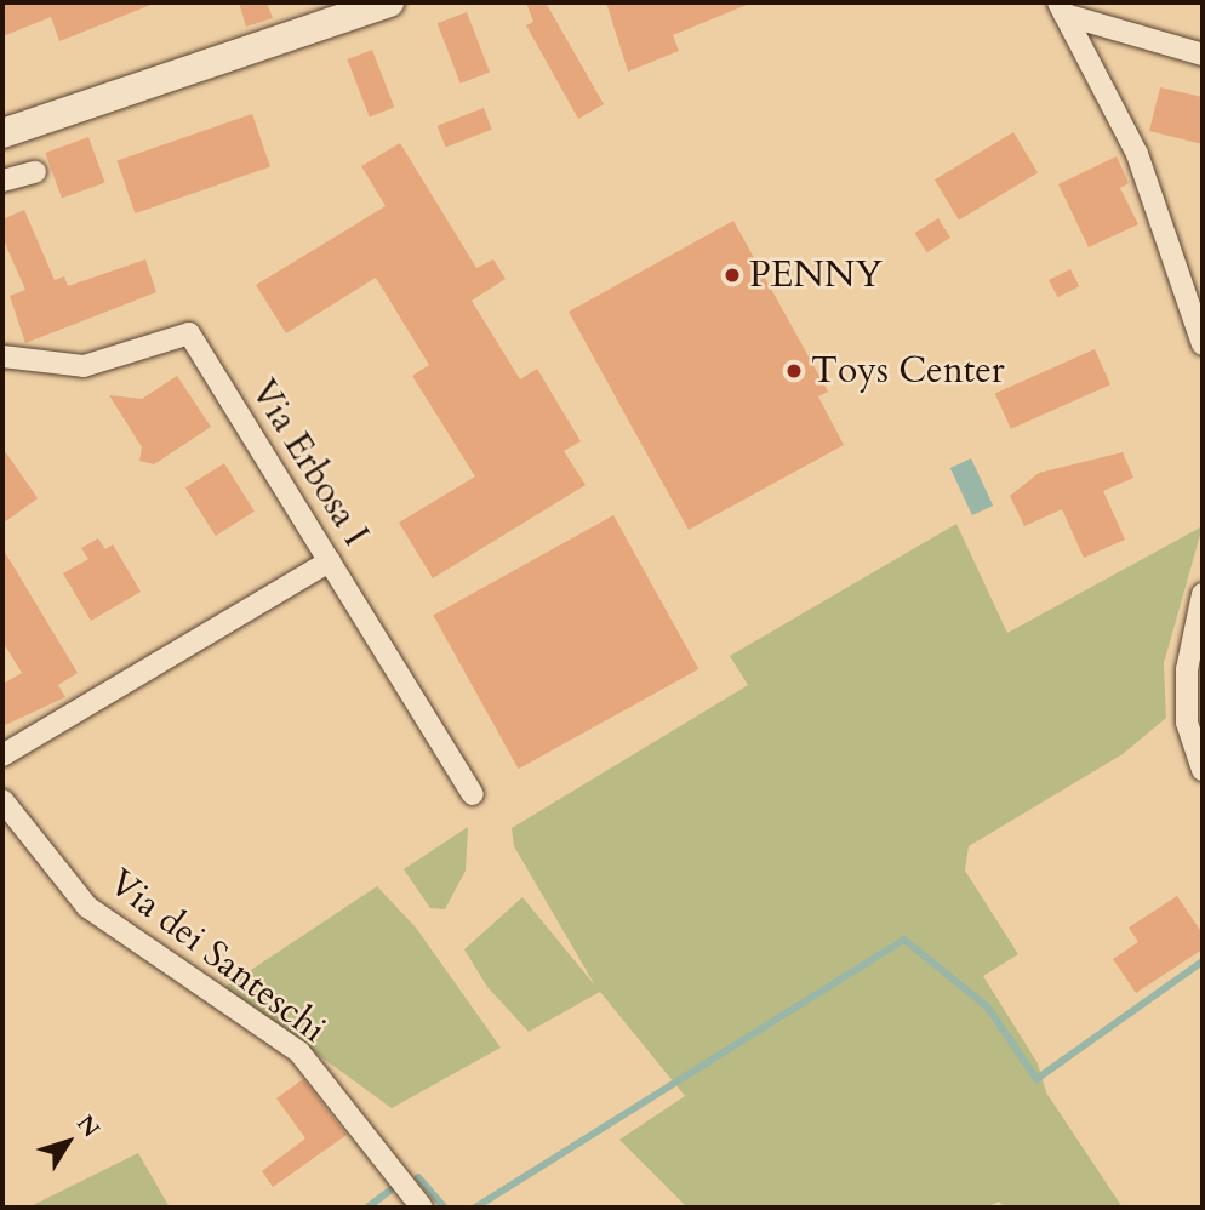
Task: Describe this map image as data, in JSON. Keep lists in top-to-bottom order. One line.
{"streets":{"street":["Via Erbosa I","Via dei Santeschi"]},"places":["PENNY","Toys Center"],"north":"top right"}
